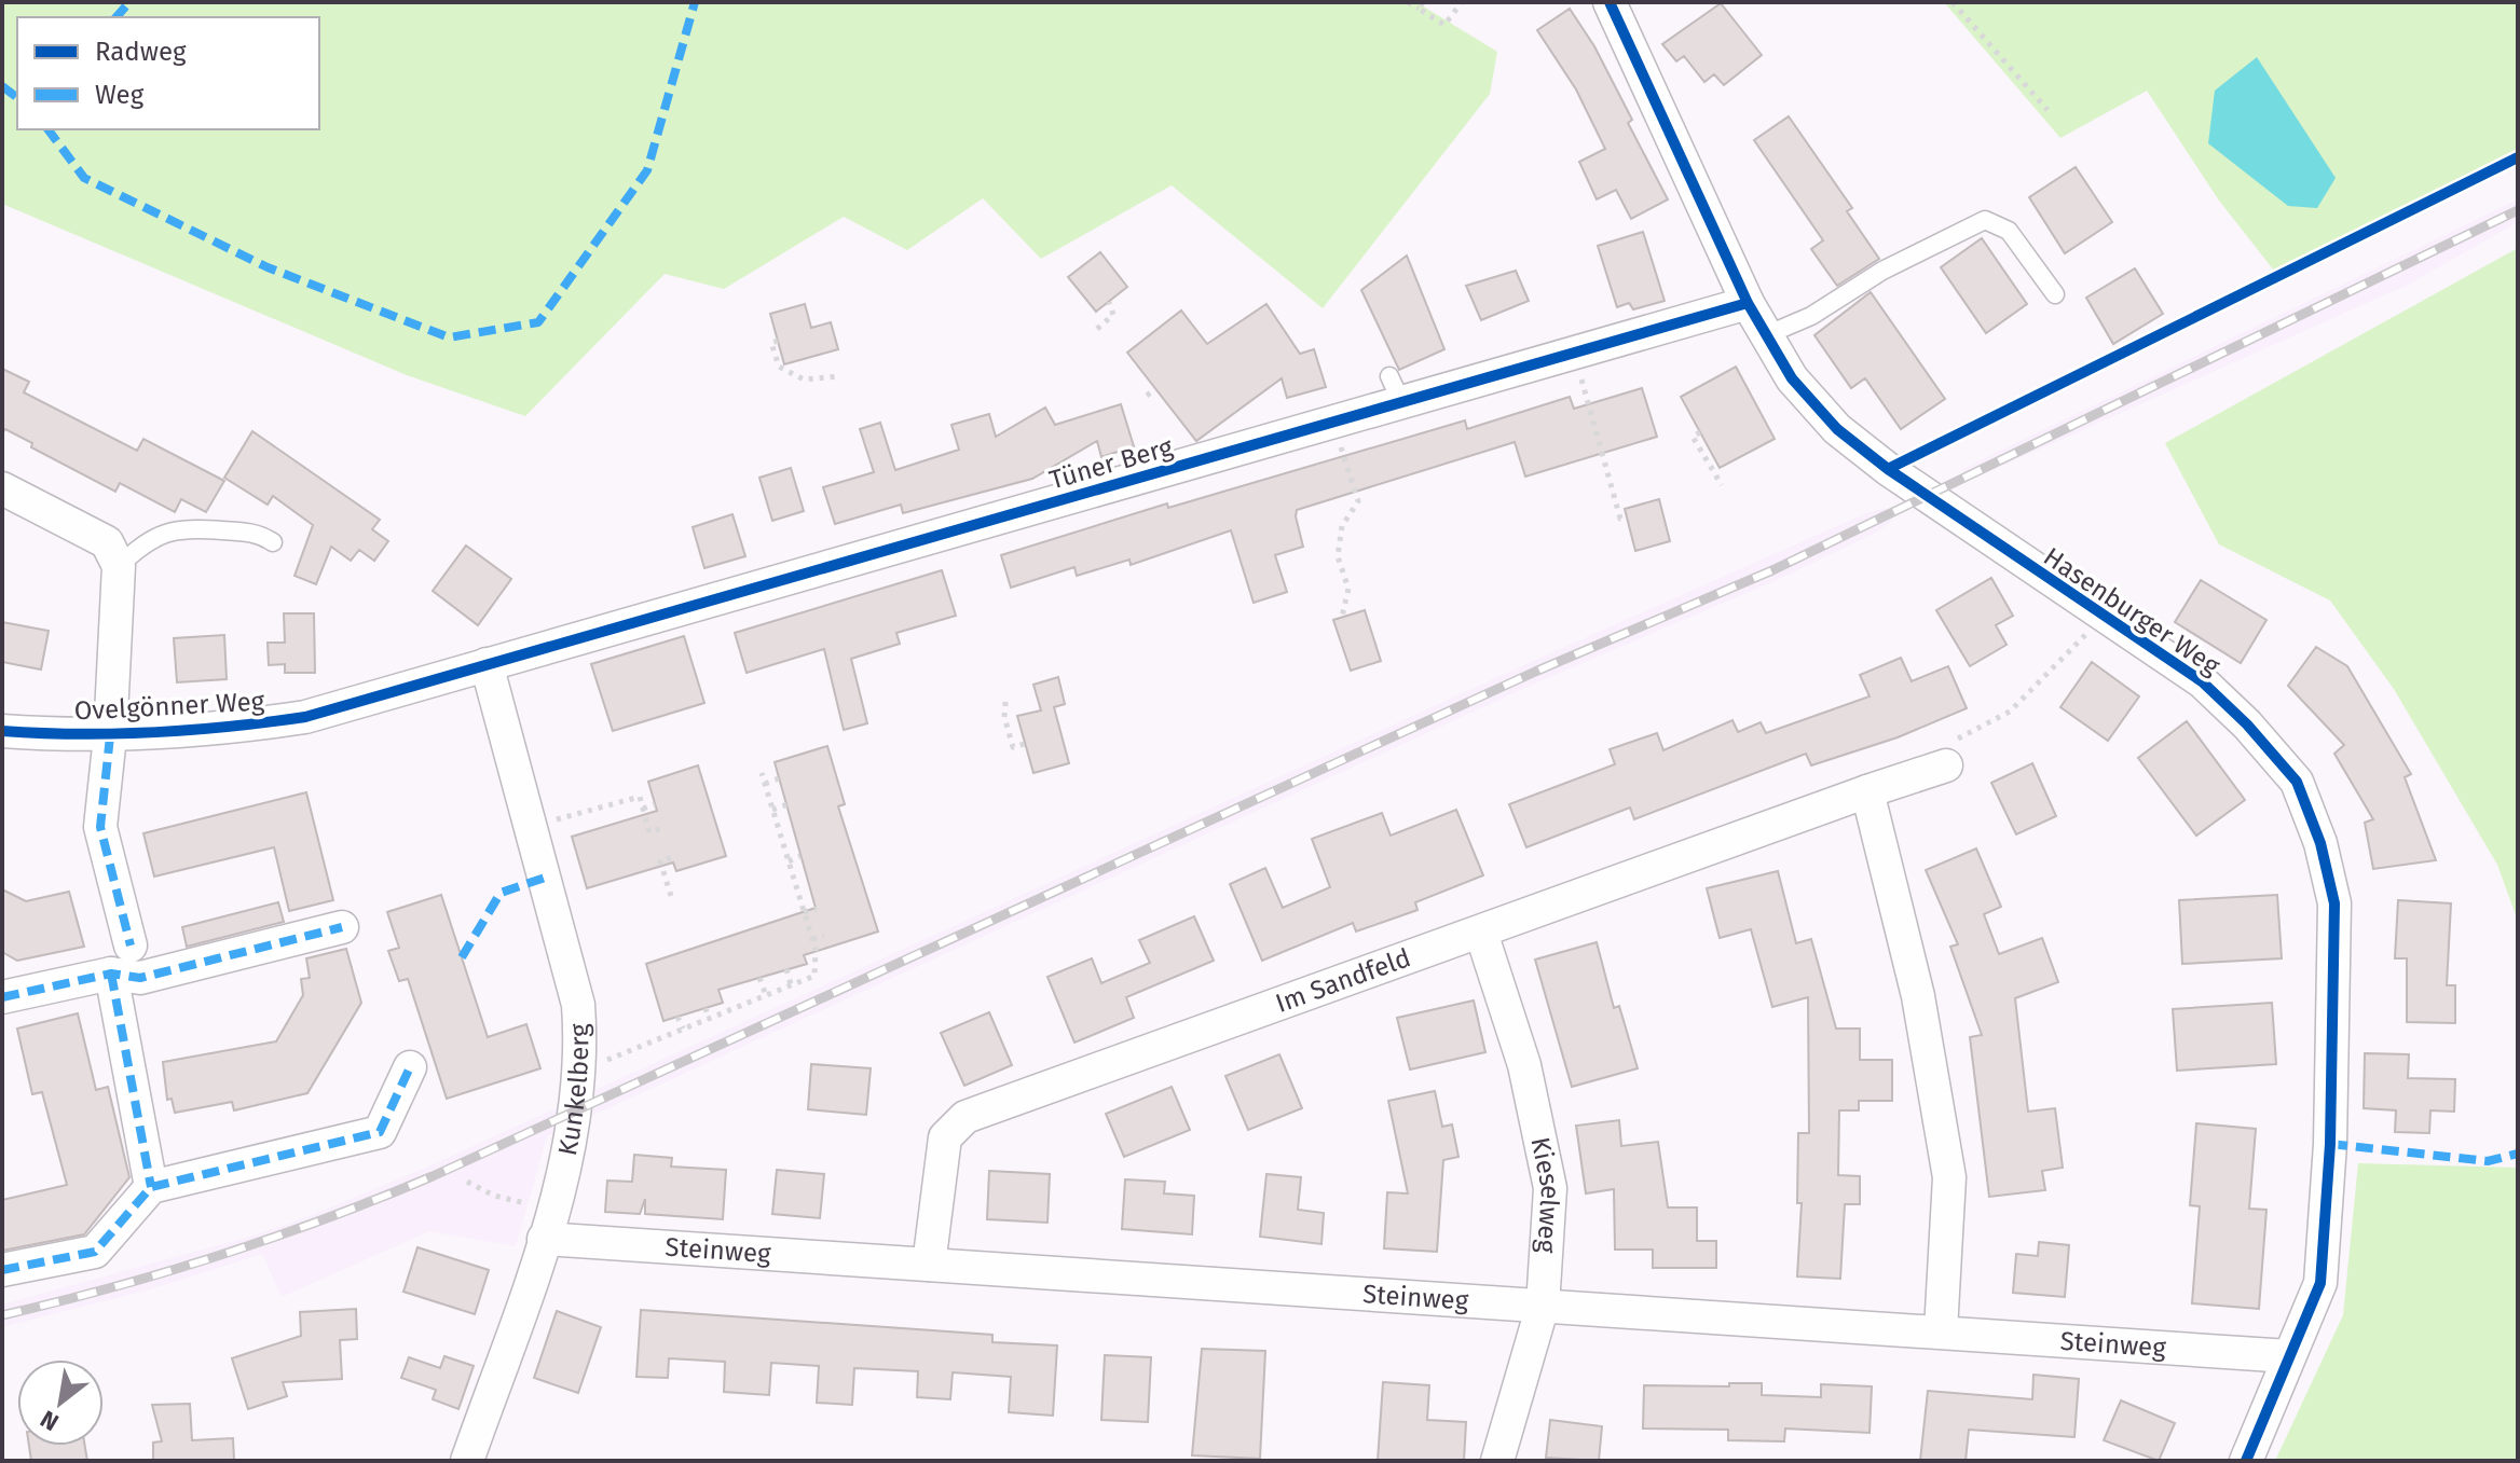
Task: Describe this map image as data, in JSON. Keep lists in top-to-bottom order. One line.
{"streets":{"street":["Tüner Berg","Hasenburger Weg","Ovelgönner Weg","Im Sandfeld","Kunkelberg","Kieselweg","Steinweg"]},"crossings":[["Tüner Berg","Hasenburger Weg"],["Tüner Berg","Ovelgönner Weg"],["Tüner Berg","Kunkelberg"],["Hasenburger Weg","Steinweg"],["Ovelgönner Weg","Kunkelberg"],["Im Sandfeld","Kieselweg"],["Im Sandfeld","Steinweg"],["Kunkelberg","Steinweg"],["Kieselweg","Steinweg"]],"legend":["Radweg","Weg"],"north":"bottom left"}
